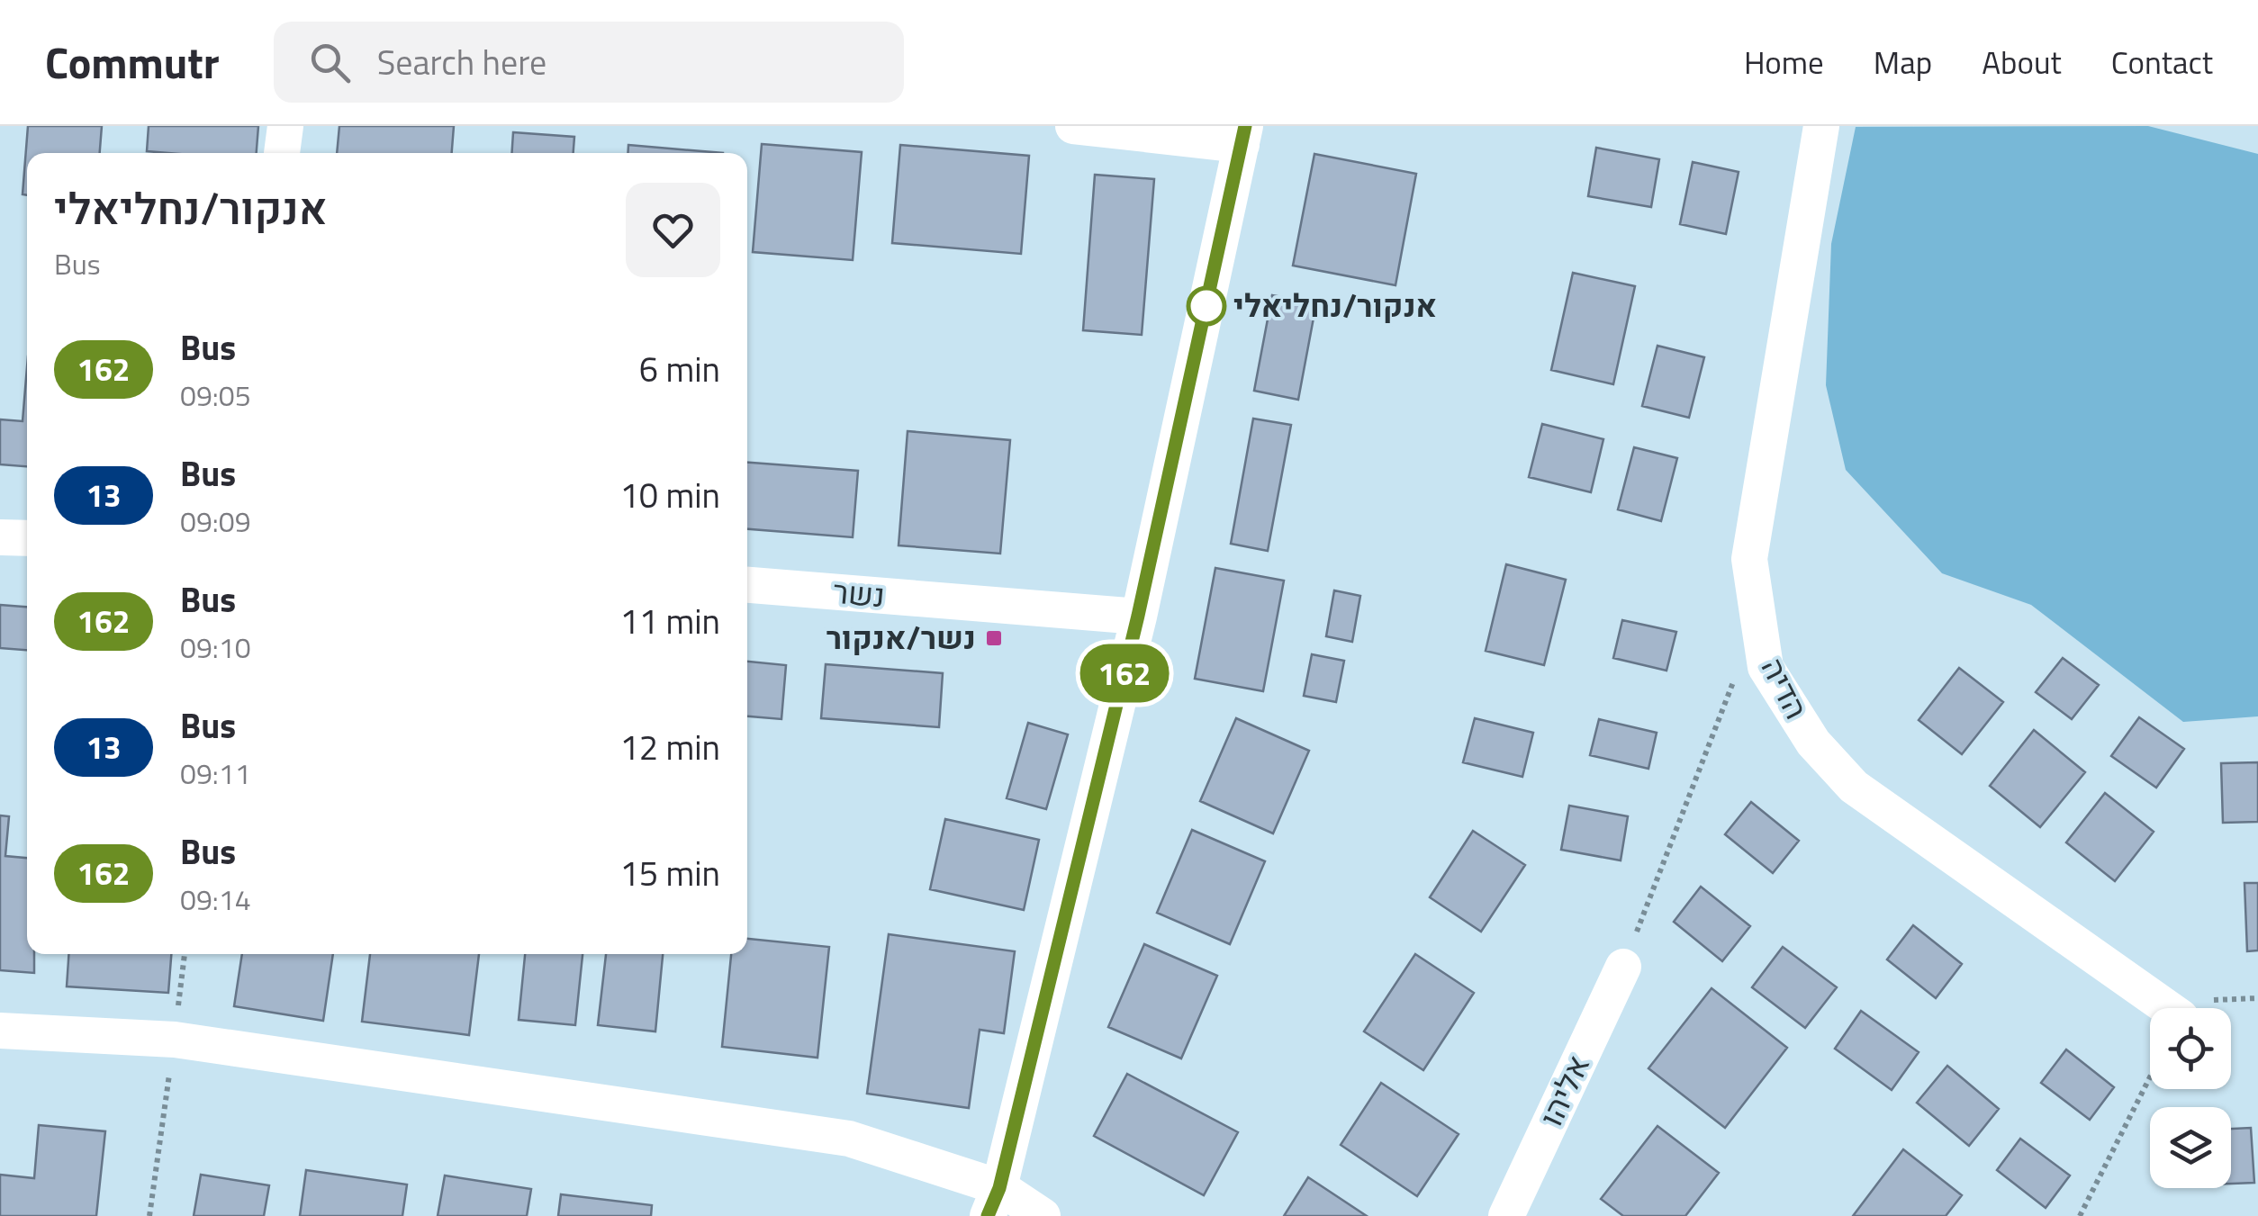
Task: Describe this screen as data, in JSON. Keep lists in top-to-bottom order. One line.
{"streets":{"street":["נשר","הדיה","אליהו"]},"places":{"other":["אנקור/נחליאלי"],"transit":["נשר/אנקור"]},"lines":["bus line 162"],"page":{"header":"Commutr","search":"Search here","nav":["Home","Map","About","Contact"],"on_map":"162","heading":["אנקור/נחליאלי","Bus"],"list":[{"mark":"162","name":"Bus","note":"09:05","value":"6 min"},{"mark":"13","name":"Bus","note":"09:09","value":"10 min"},{"mark":"162","name":"Bus","note":"09:10","value":"11 min"},{"mark":"13","name":"Bus","note":"09:11","value":"12 min"},{"mark":"162","name":"Bus","note":"09:14","value":"15 min"}]}}
